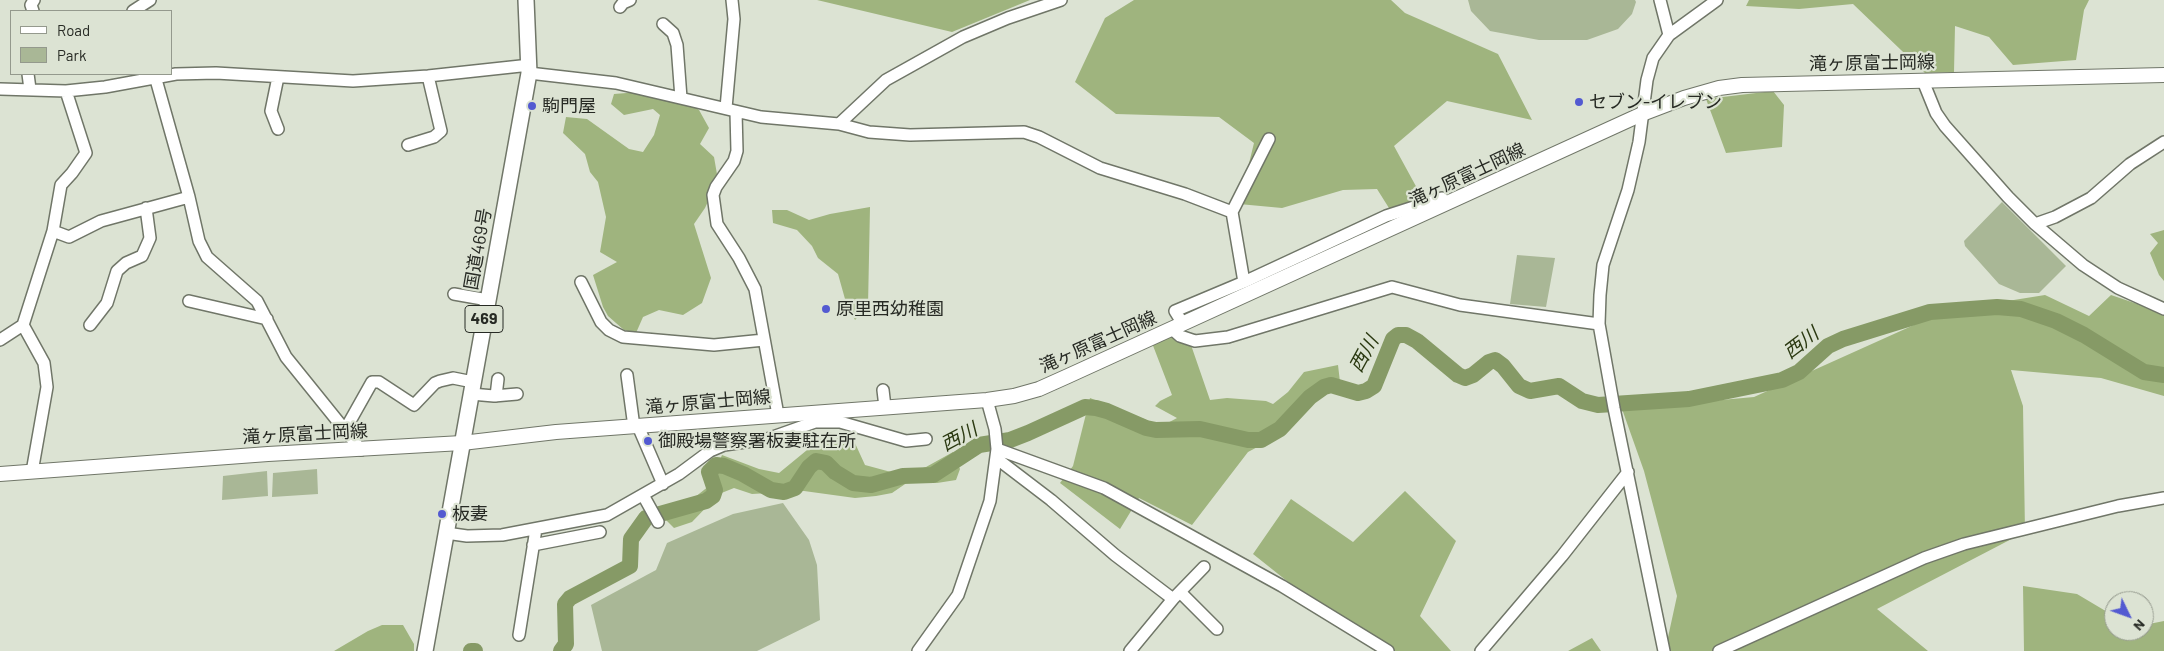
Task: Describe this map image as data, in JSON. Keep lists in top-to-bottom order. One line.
{"streets":{"highway":["国道469号","469"],"main road":["滝ヶ原富士岡線"]},"crossings":[["滝ヶ原富士岡線","国道469号"]],"water":["西川"],"places":["セブン-イレブン","駒門屋","原里西幼稚園","御殿場警察署板妻駐在所","板妻"],"legend":["Road","Park"],"north":"bottom right"}
